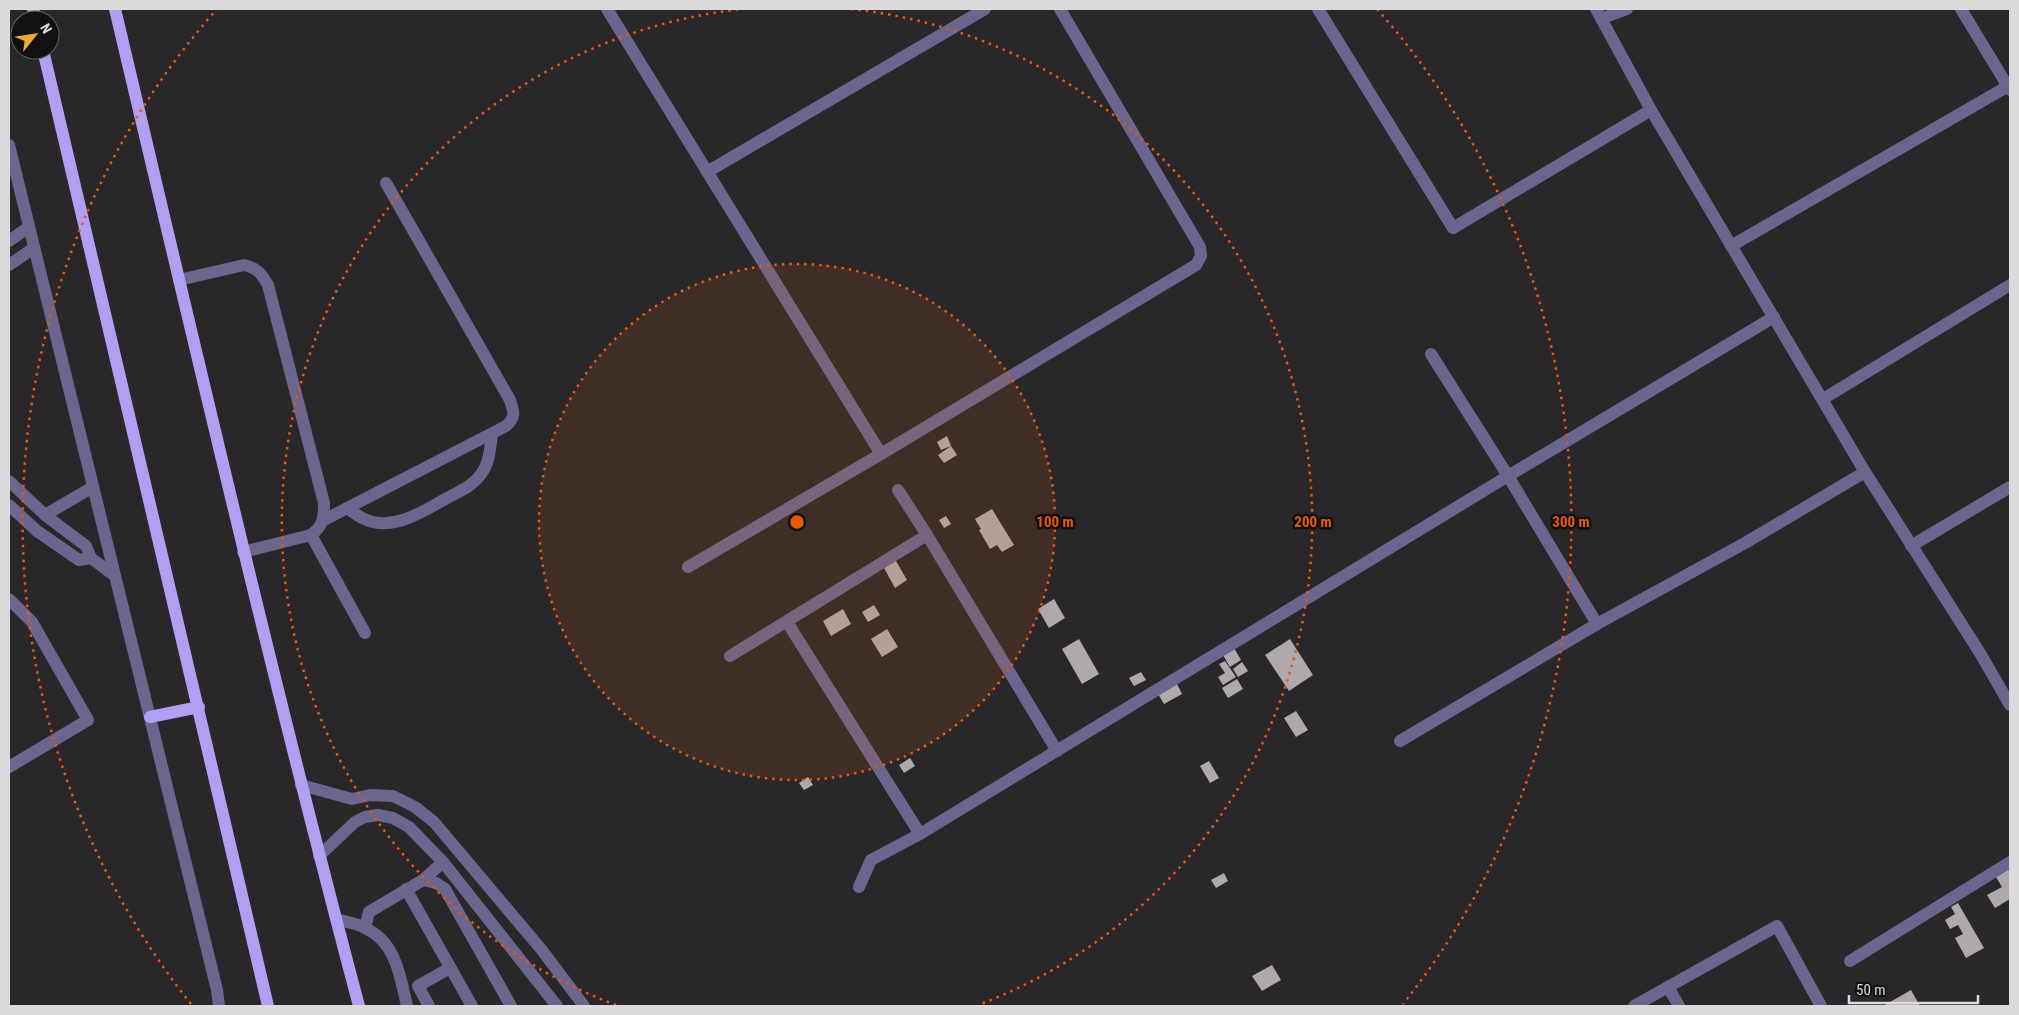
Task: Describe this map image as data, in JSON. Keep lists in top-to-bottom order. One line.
{"scale_bar":"50 m","north":"top right","rings":["100 m","200 m","300 m"]}
